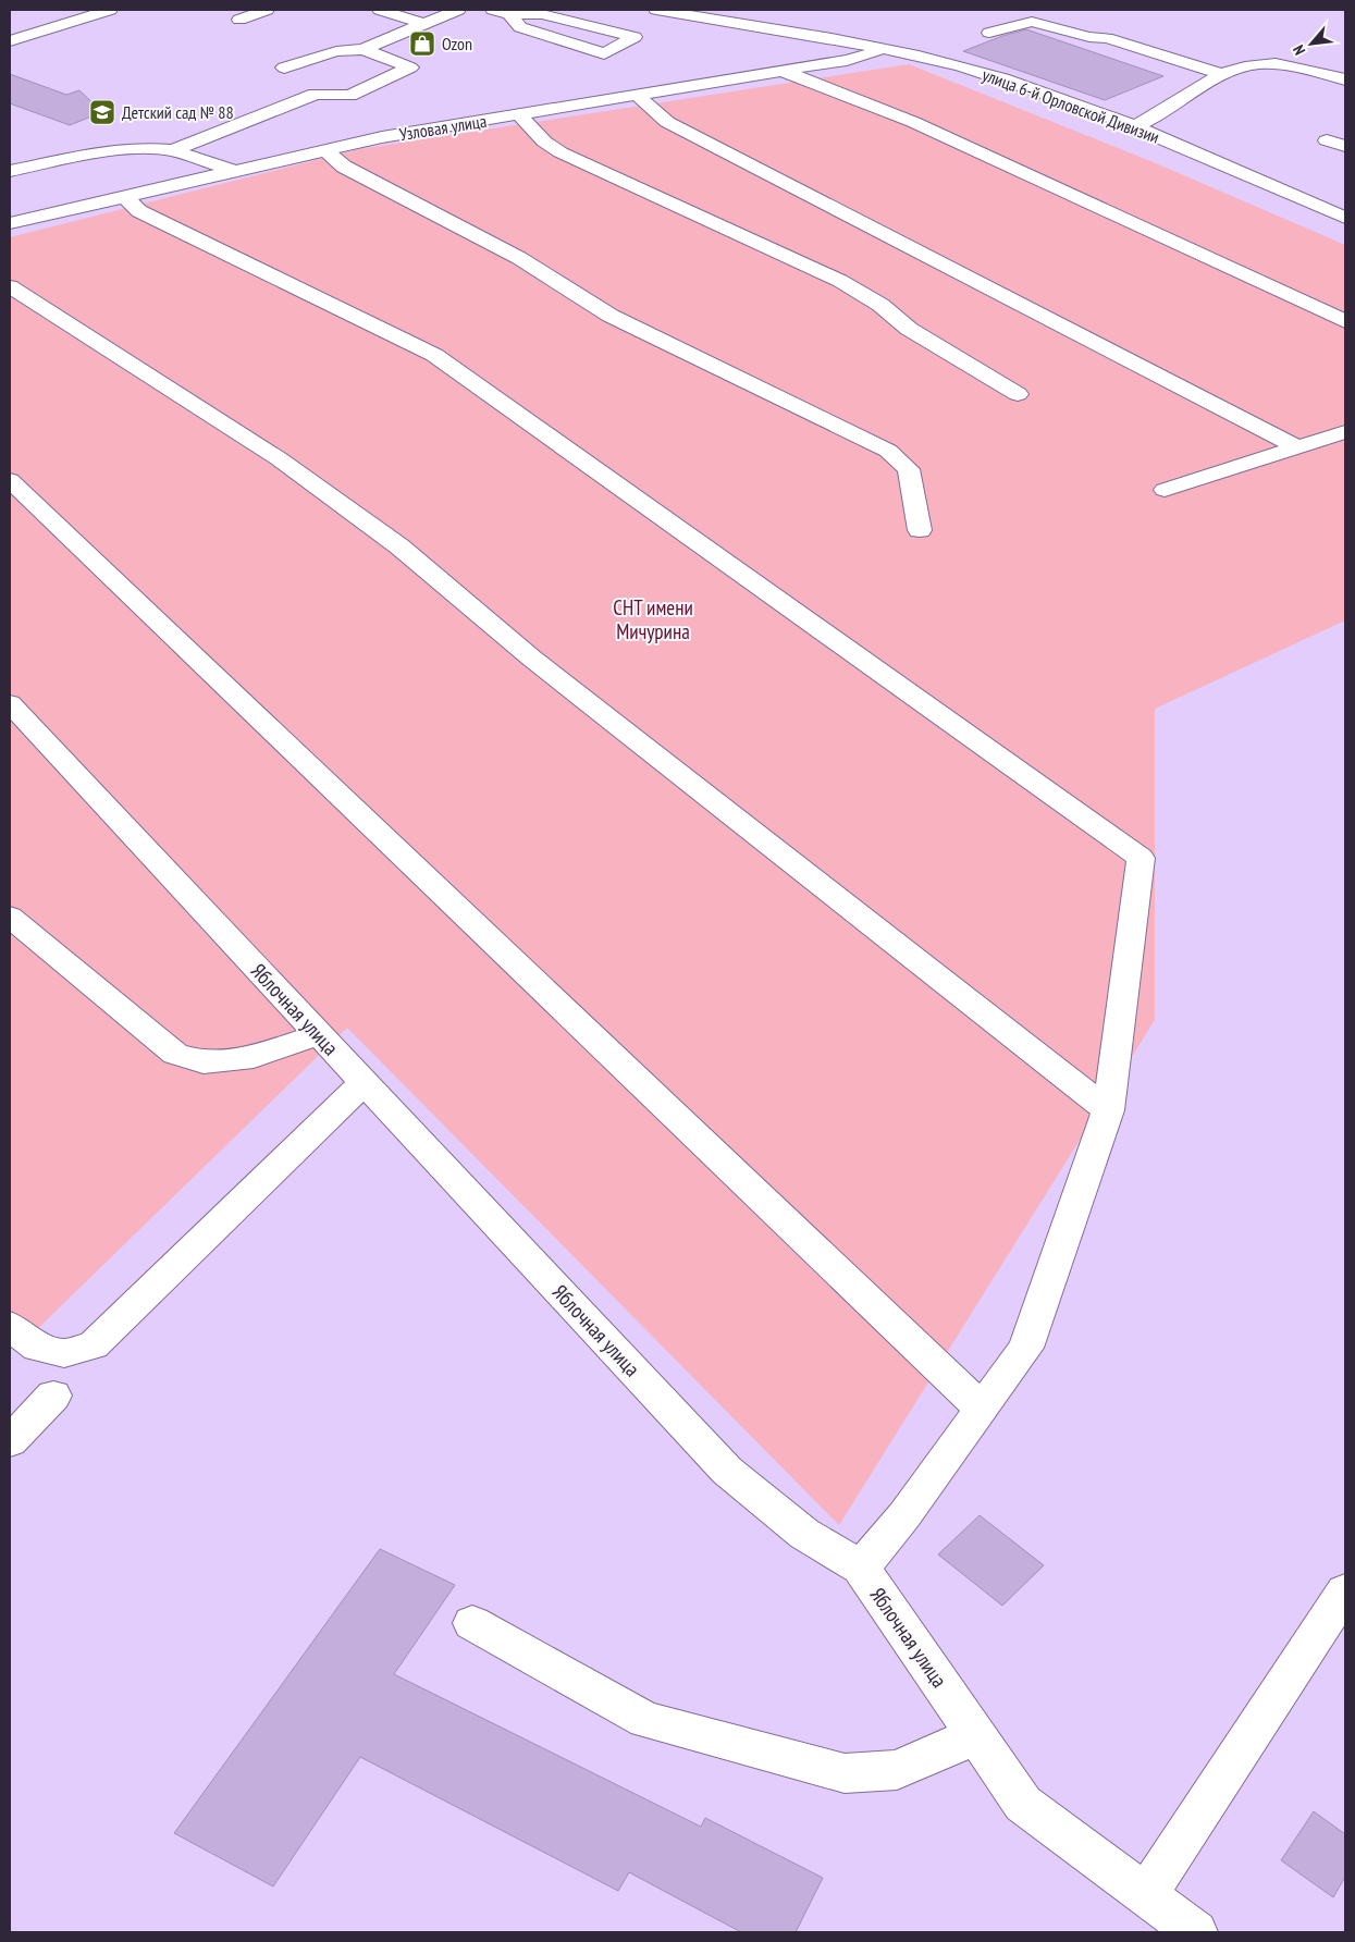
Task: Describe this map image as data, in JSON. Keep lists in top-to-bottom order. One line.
{"streets":{"street":["улица 6-й Орловской Дивизии","Узловая улица","Яблочная улица"]},"crossings":[["улица 6-й Орловской Дивизии","Узловая улица"]],"parks":["СНТ имени Мичурина"],"places":{"shop":["Ozon"],"school or university":["Детский сад № 88"]},"north":"bottom left"}
